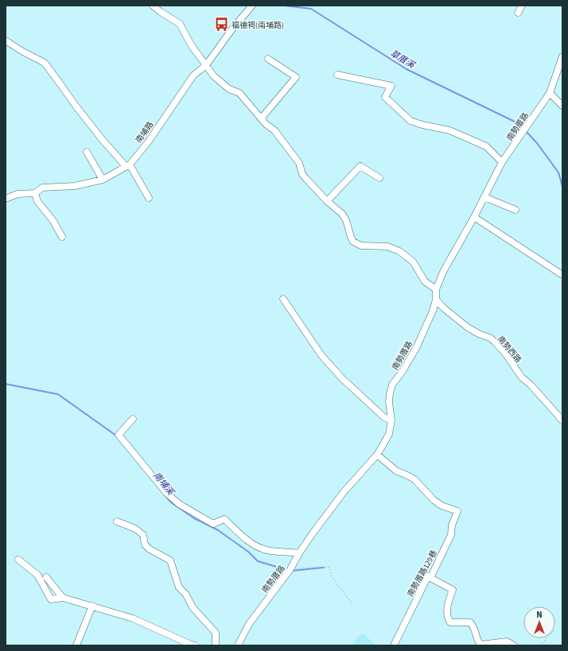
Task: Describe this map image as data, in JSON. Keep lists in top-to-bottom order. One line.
{"streets":{"street":["南勢厝路","南埔路","南勢西路","南勢厝路129巷"]},"crossings":[["南勢厝路","南勢西路"],["南勢厝路","南勢厝路129巷"]],"water":["草厝溪","南埔溪"],"places":{"bus stop":["福德祠(南埔路)"]},"north":"top"}
